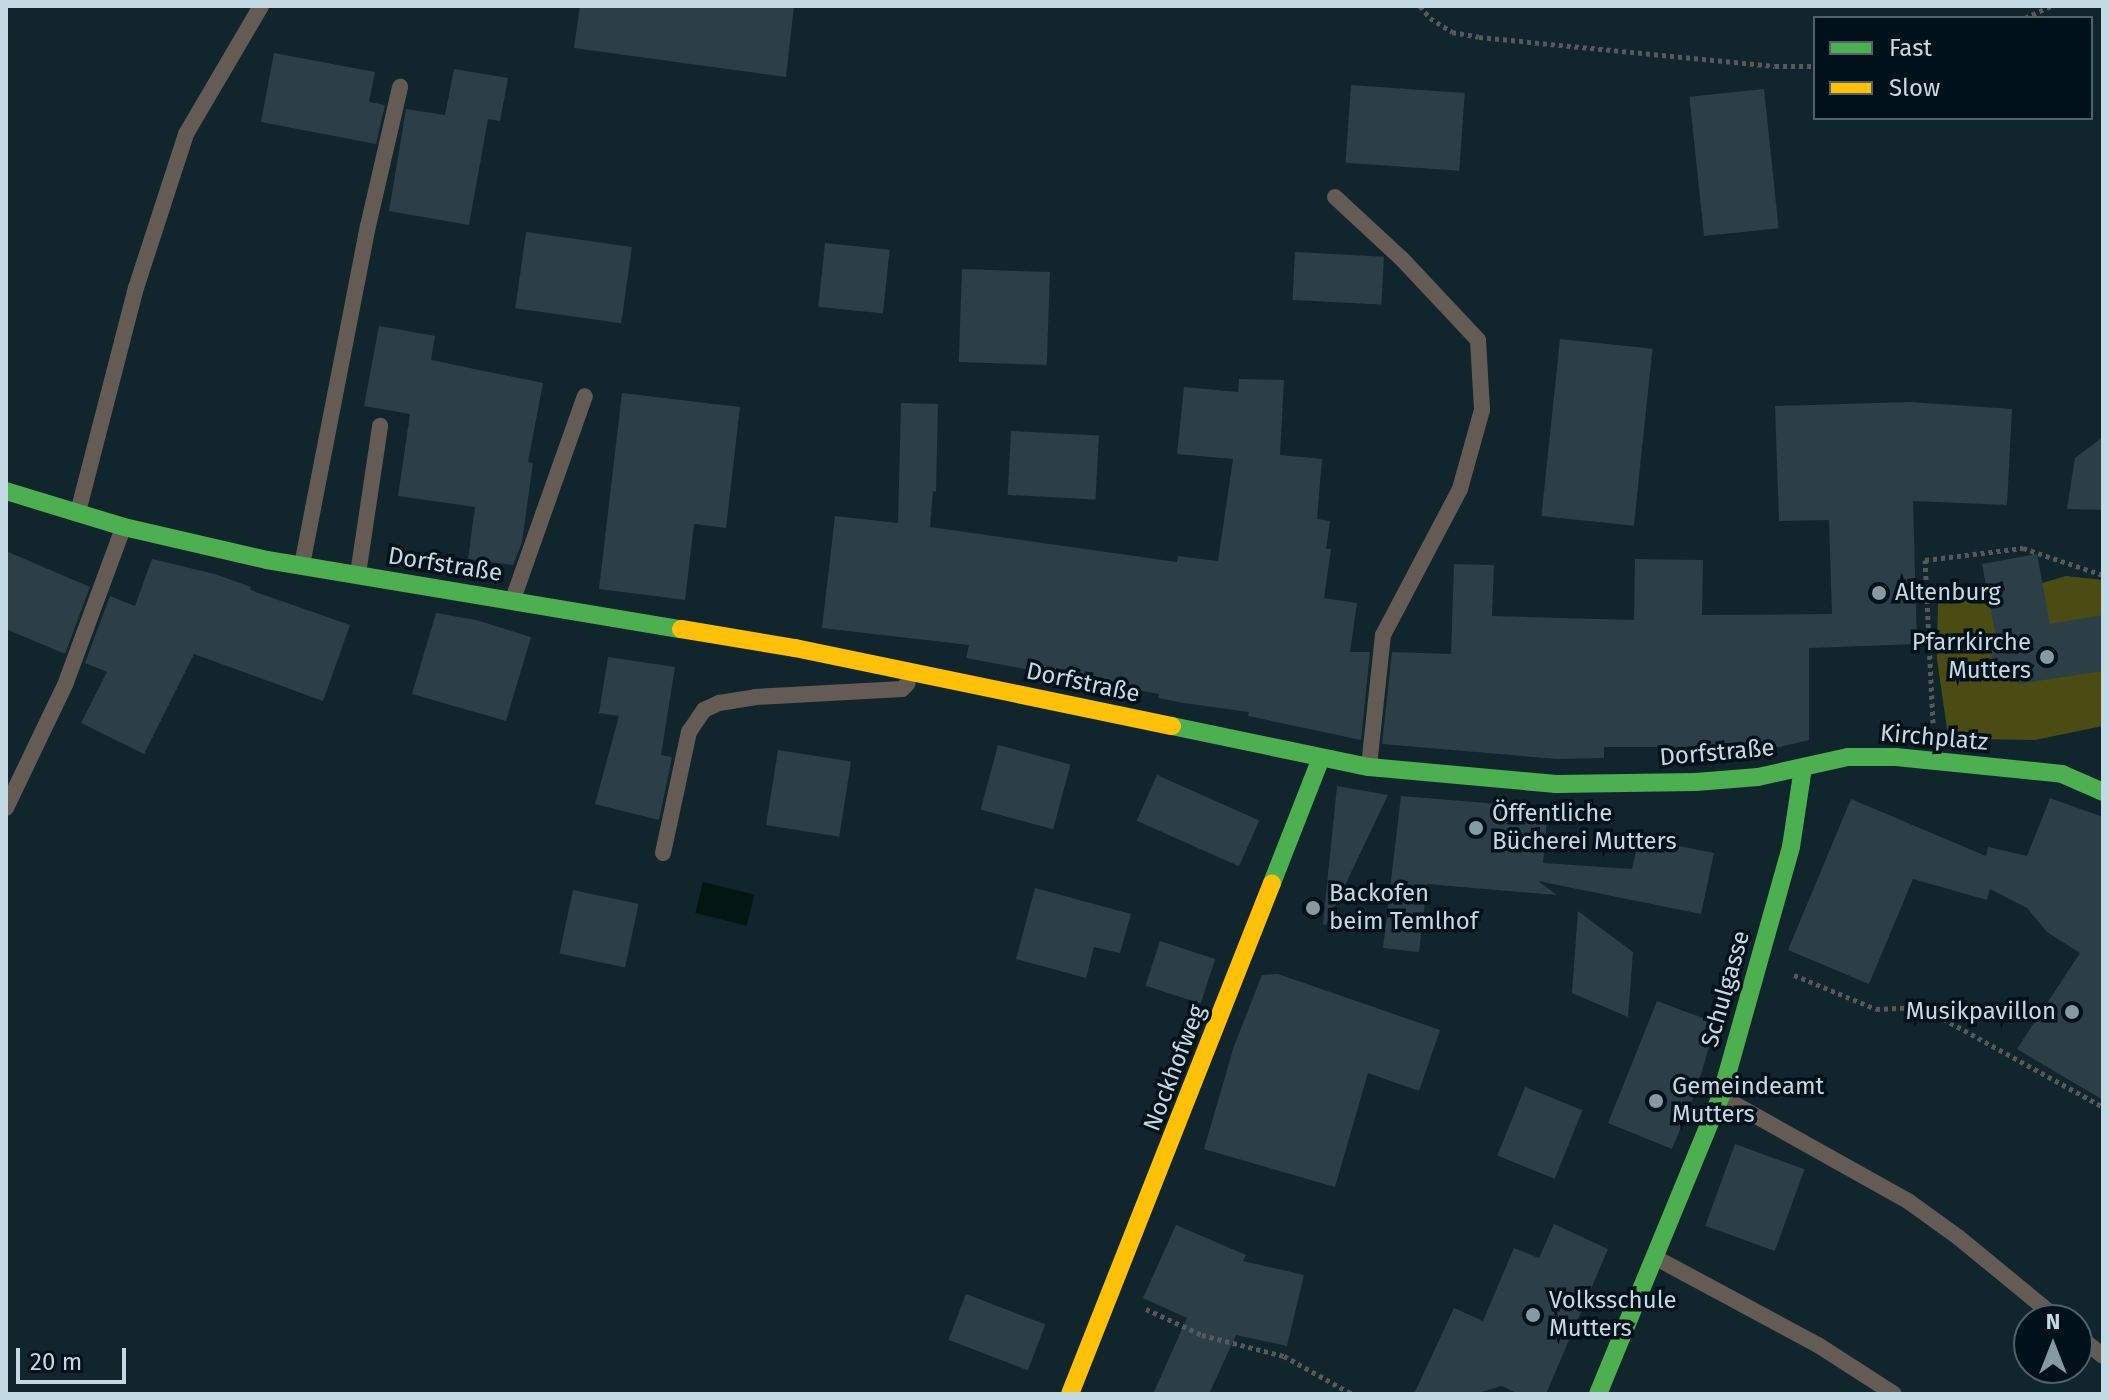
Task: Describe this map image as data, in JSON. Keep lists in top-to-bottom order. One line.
{"streets":{"main road":["Dorfstraße","Kirchplatz","Schulgasse","Nockhofweg"]},"crossings":[["Dorfstraße","Kirchplatz"],["Dorfstraße","Schulgasse"],["Dorfstraße","Nockhofweg"],["Kirchplatz","Schulgasse"]],"places":["Altenburg","Pfarrkirche Mutters","Öffentliche Bücherei Mutters","Backofen beim Temlhof","Musikpavillon","Gemeindeamt Mutters","Volksschule Mutters"],"legend":["Fast","Slow"],"scale_bar":"20 m","north":"top"}
